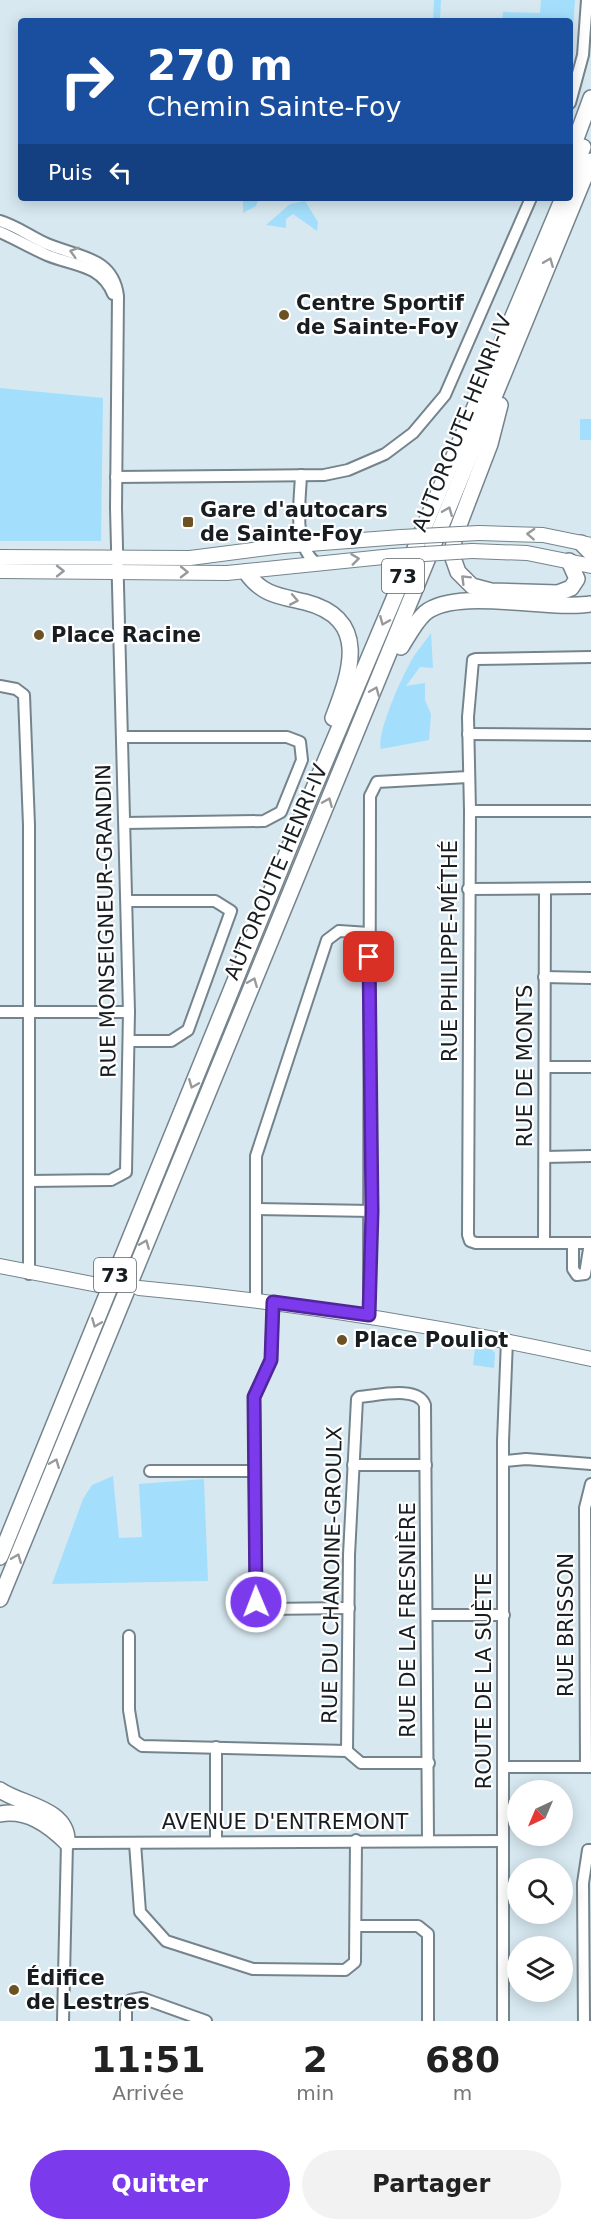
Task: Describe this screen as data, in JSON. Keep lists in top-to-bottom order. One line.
{"streets":{"highway":["AUTOROUTE HENRI-IV","73"],"street":["RUE MONSEIGNEUR-GRANDIN","RUE PHILIPPE-MÉTHÉ","RUE DE MONTS","RUE DU CHANOINE-GROULX","RUE DE LA FRESNIÈRE","RUE BRISSON","ROUTE DE LA SUÈTE","AVENUE D'ENTREMONT"]},"crossings":[["RUE PHILIPPE-MÉTHÉ","RUE DE MONTS"],["RUE DU CHANOINE-GROULX","RUE DE LA FRESNIÈRE"],["RUE DE LA FRESNIÈRE","AVENUE D'ENTREMONT"],["ROUTE DE LA SUÈTE","AVENUE D'ENTREMONT"]],"places":{"other":["Centre Sportif de Sainte-Foy","Place Racine","Place Pouliot","Édifice de Lestres"],"transit":["Gare d'autocars de Sainte-Foy"]},"north":"bottom left","page":{"turn":["270 m","Chemin Sainte-Foy"],"then":"Puis","eta":["11:51","Arrivée","2","min","680","m"],"buttons":["Quitter","Partager"]}}
